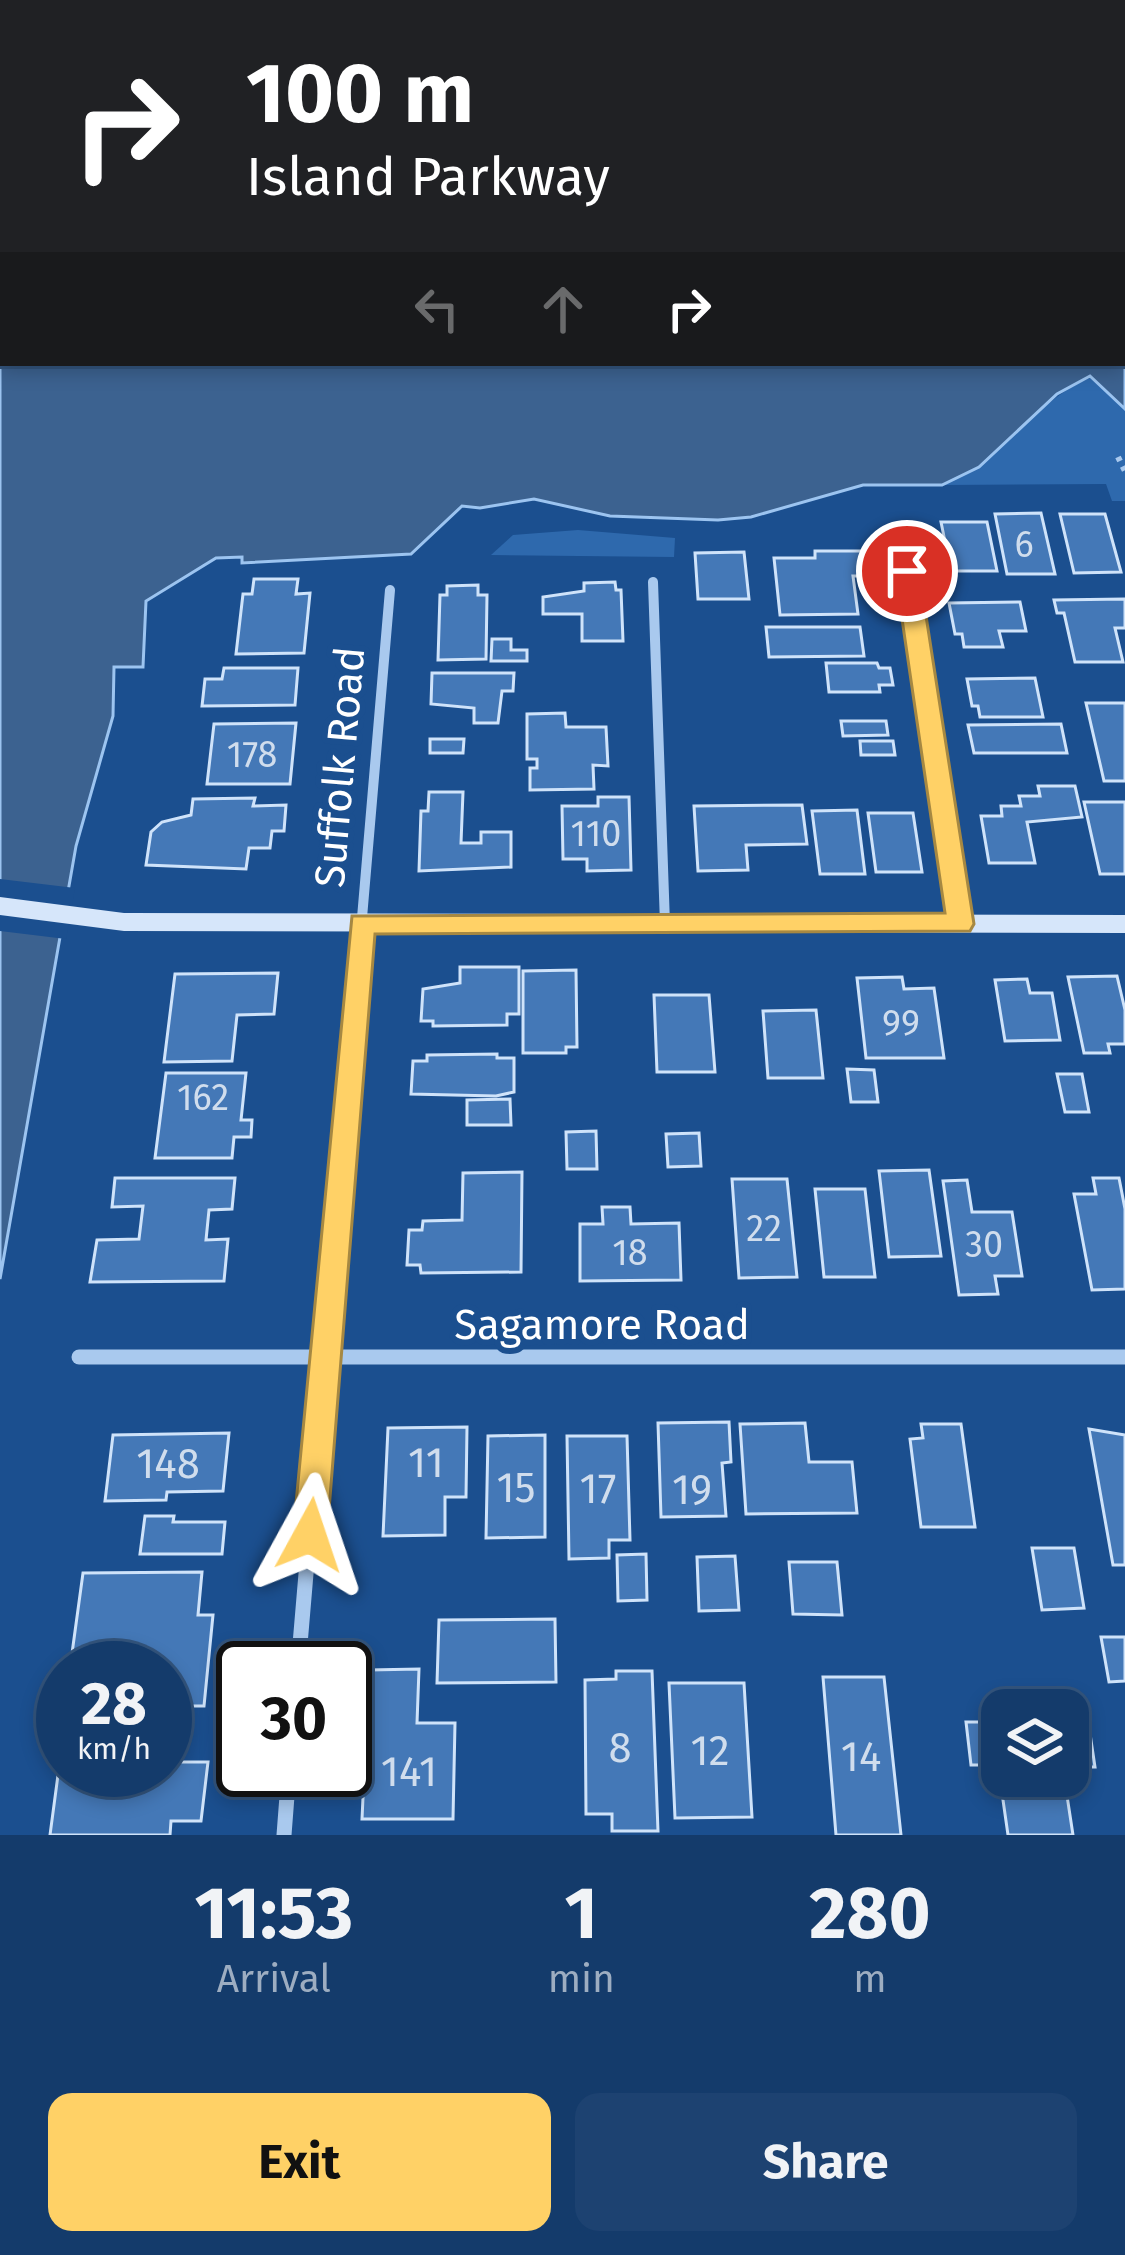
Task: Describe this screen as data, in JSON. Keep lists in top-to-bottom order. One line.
{"streets":{"street":["Suffolk Road","Sagamore Road"]},"crossings":[["Suffolk Road","Sagamore Road"]],"house_numbers":["6","178","110","99","162","22","30","18","11","148","15","17","19","8","12","14","141"],"page":{"turn":["100 m","Island Parkway"],"speed":"28 km/h","limit":"30","eta":["11:53","Arrival","1","min","280","m"],"buttons":["Exit","Share"]}}
